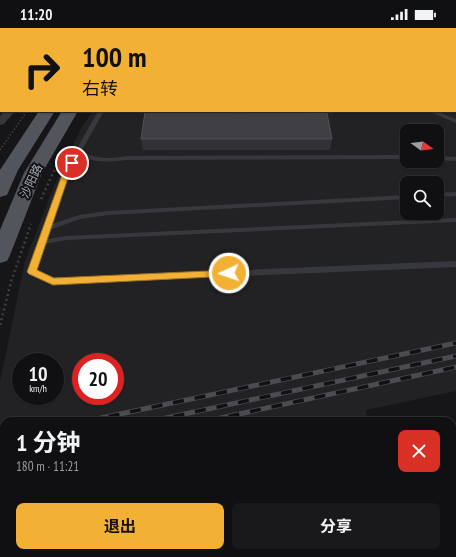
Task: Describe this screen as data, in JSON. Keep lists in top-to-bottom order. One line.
{"streets":{"main road":["沙阳路"]},"north":"right","page":{"status":"11:20","turn":["100 m","右转"],"speed":"10 km/h","limit":"20","heading":["1 分钟","180 m · 11:21"],"buttons":["退出","分享"]}}
